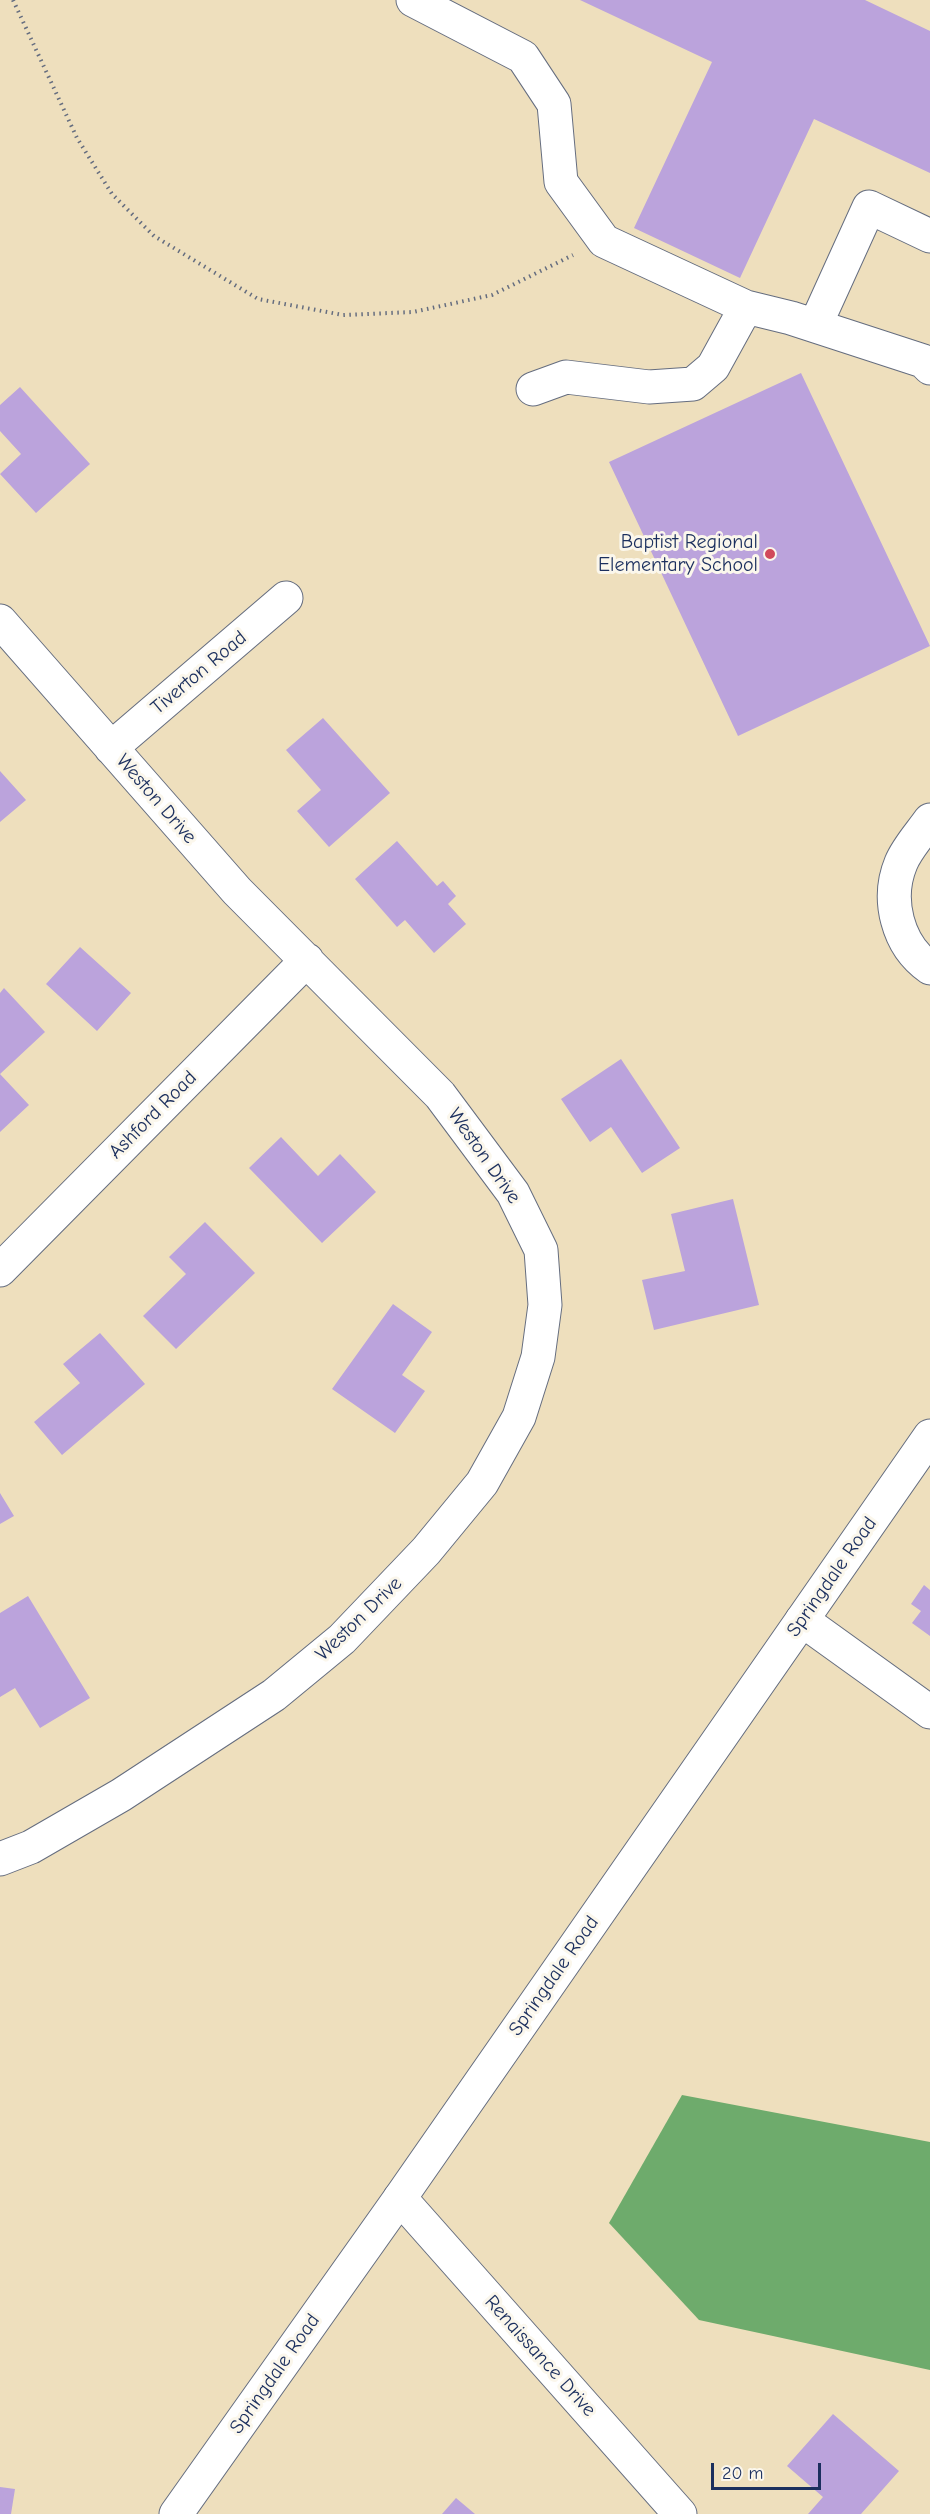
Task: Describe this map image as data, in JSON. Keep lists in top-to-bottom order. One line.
{"streets":{"street":["Tiverton Road","Weston Drive","Ashford Road","Springdale Road","Renaissance Drive"]},"crossings":[["Tiverton Road","Weston Drive"],["Weston Drive","Ashford Road"],["Springdale Road","Renaissance Drive"]],"places":["Baptist Regional Elementary School"],"scale_bar":"20 m"}
